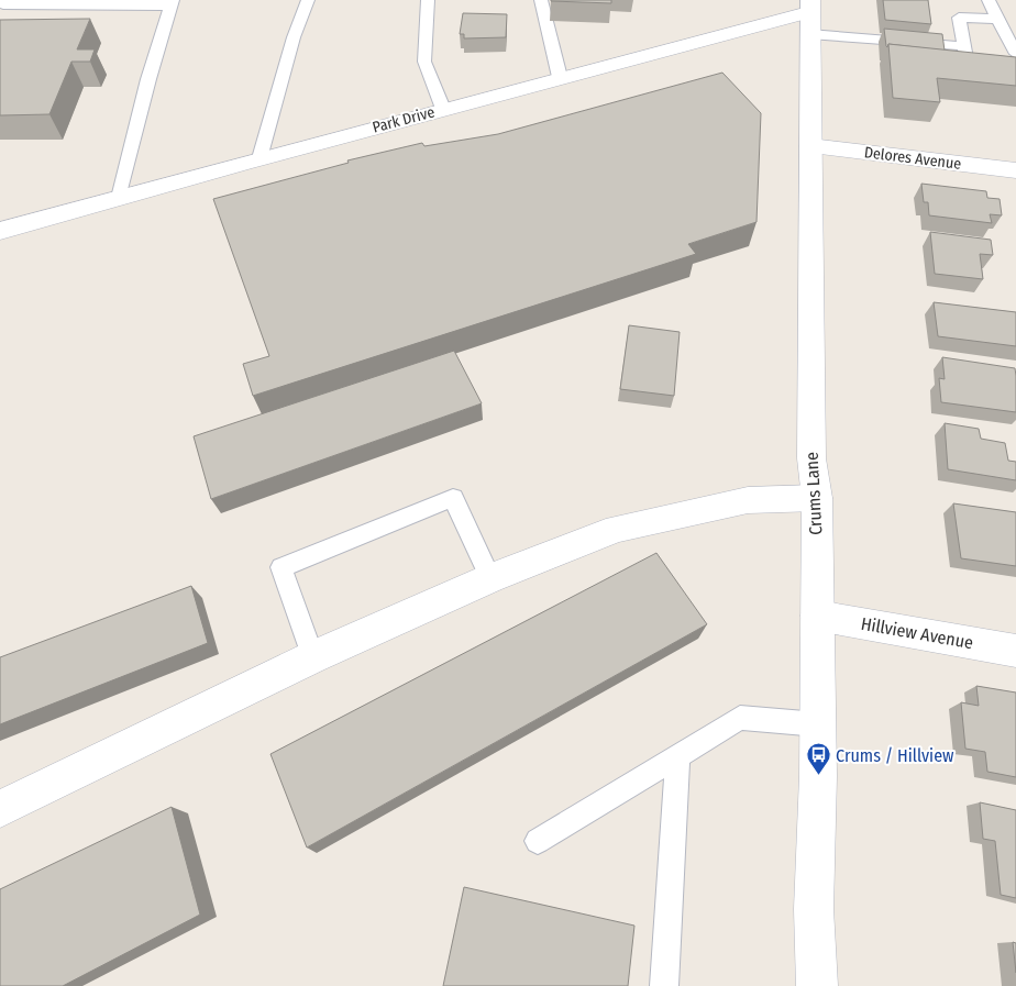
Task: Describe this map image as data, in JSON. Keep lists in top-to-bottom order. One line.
{"streets":{"street":["Park Drive","Delores Avenue","Crums Lane","Hillview Avenue"]},"crossings":[["Park Drive","Crums Lane"],["Delores Avenue","Crums Lane"],["Crums Lane","Hillview Avenue"]],"places":{"bus stop":["Crums / Hillview"]}}
